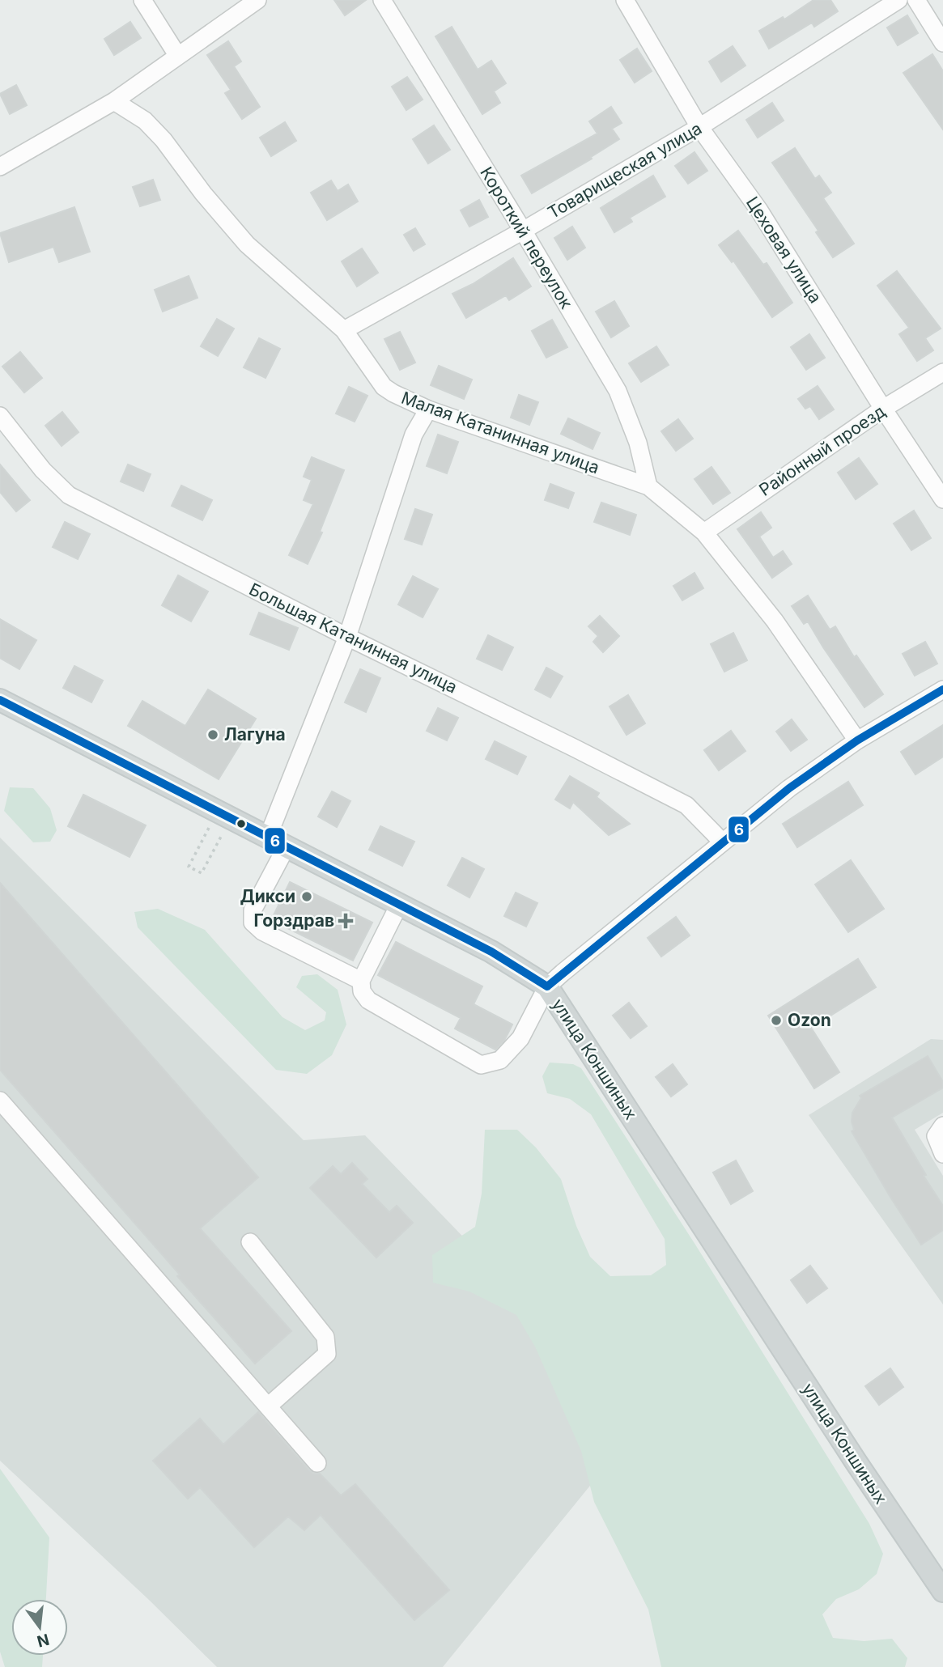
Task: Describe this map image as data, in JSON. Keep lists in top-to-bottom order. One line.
{"streets":{"main road":["улица Коншиных"],"street":["Товарищеская улица","Короткий переулок","Цеховая улица","Малая Катанинная улица","Районный проезд","Большая Катанинная улица"]},"crossings":[["Товарищеская улица","Короткий переулок"],["Товарищеская улица","Цеховая улица"],["Товарищеская улица","Малая Катанинная улица"],["Короткий переулок","Малая Катанинная улица"],["Цеховая улица","Районный проезд"],["Малая Катанинная улица","Районный проезд"]],"places":{"other":["Лагуна","Дикси","Ozon"],"health":["Горздрав"]},"lines":["transit line 6"],"north":"bottom"}
